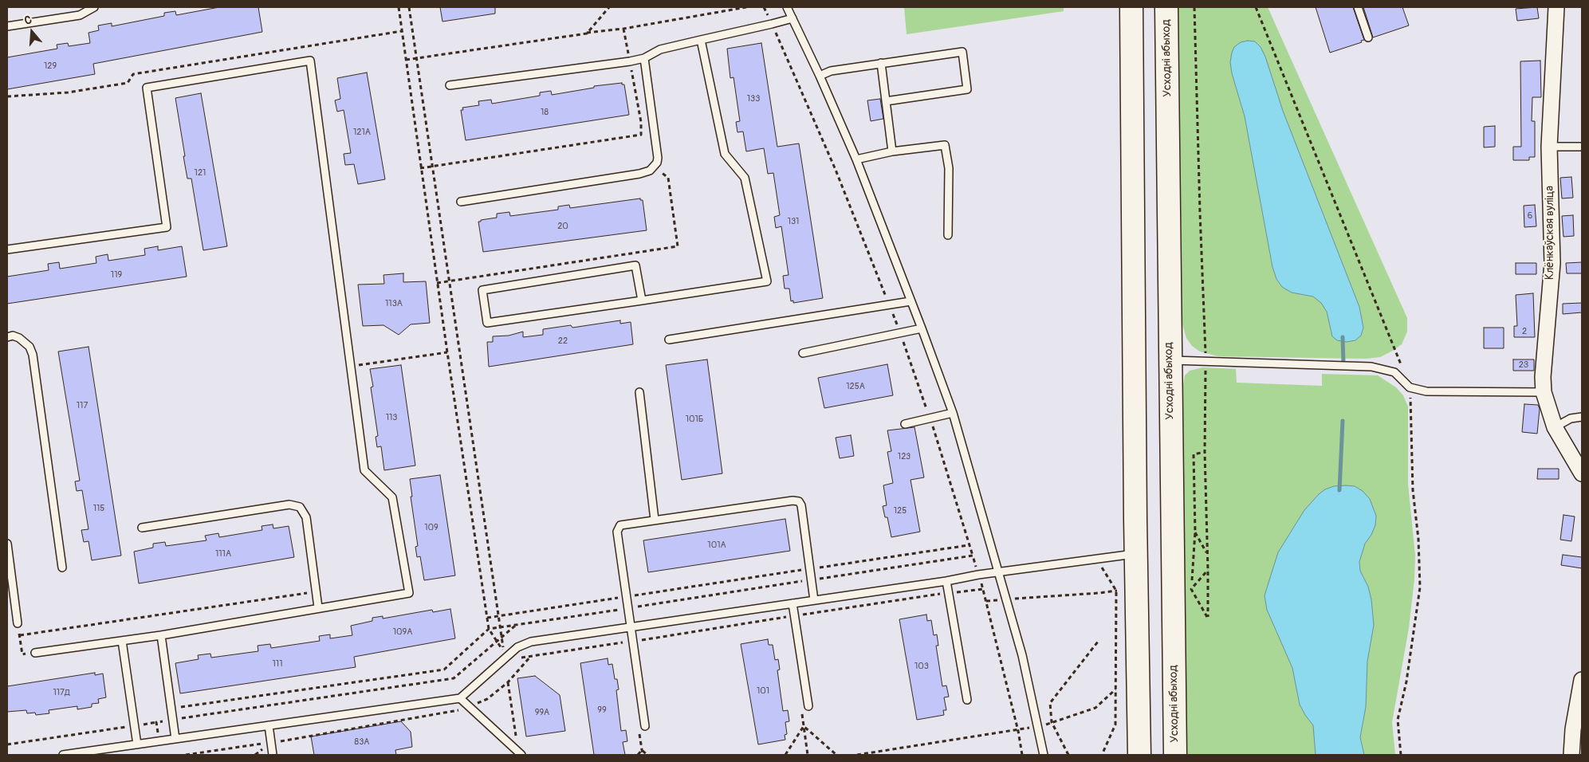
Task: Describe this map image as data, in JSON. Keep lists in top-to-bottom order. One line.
{"streets":{"main road":["Усходні абыход"],"street":["Клёнкаўская вуліца"]},"house_numbers":["129","133","18","121А","121","6","131","20","119","113А","2","22","2З","125А","117","113","101Б","123","115","125","109","101А","111А","109А","111","103","101","117Д","99","99А","83А"],"north":"top"}
